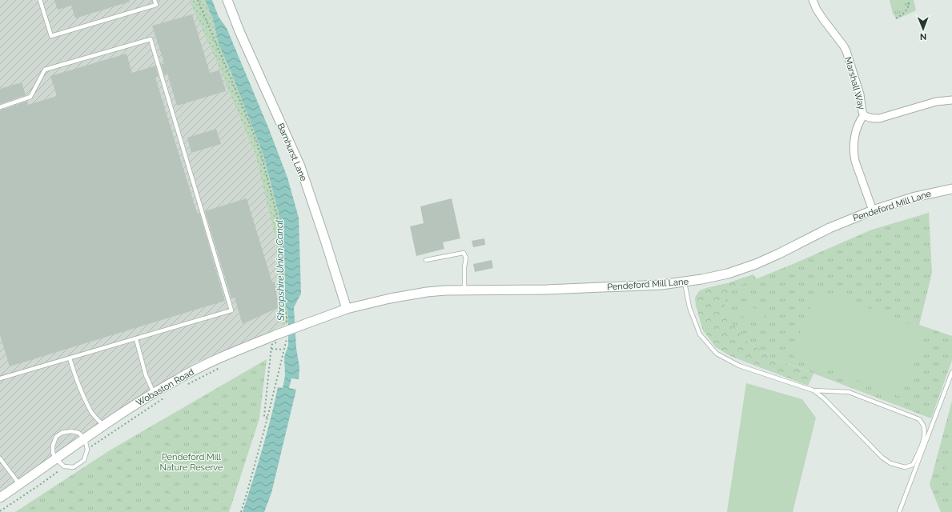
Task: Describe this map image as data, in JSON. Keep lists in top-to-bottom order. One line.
{"streets":{"street":["Marshall Way","Barnhurst Lane","Pendeford Mill Lane","Wobaston Road"]},"crossings":[["Marshall Way","Pendeford Mill Lane"],["Barnhurst Lane","Pendeford Mill Lane"],["Barnhurst Lane","Wobaston Road"],["Pendeford Mill Lane","Wobaston Road"]],"water":["Shropshire Union Canal"],"parks":["Pendeford Mill Nature Reserve"],"north":"bottom"}
